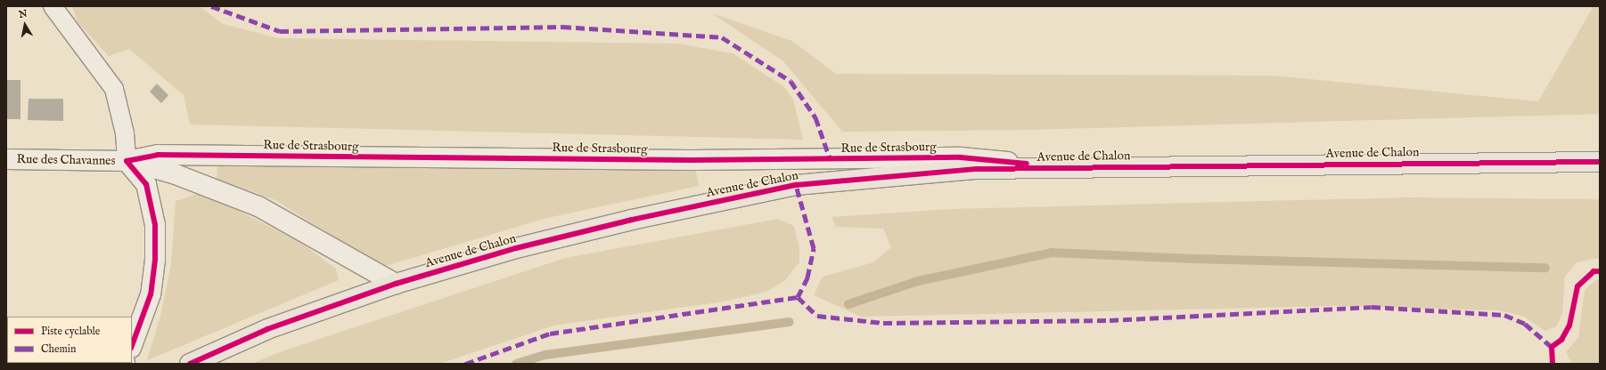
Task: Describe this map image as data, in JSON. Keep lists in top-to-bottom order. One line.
{"streets":{"main road":["Rue de Strasbourg","Avenue de Chalon","Rue des Chavannes"]},"crossings":[["Rue de Strasbourg","Avenue de Chalon"],["Rue de Strasbourg","Rue des Chavannes"]],"legend":["Piste cyclable","Chemin"],"north":"top"}
